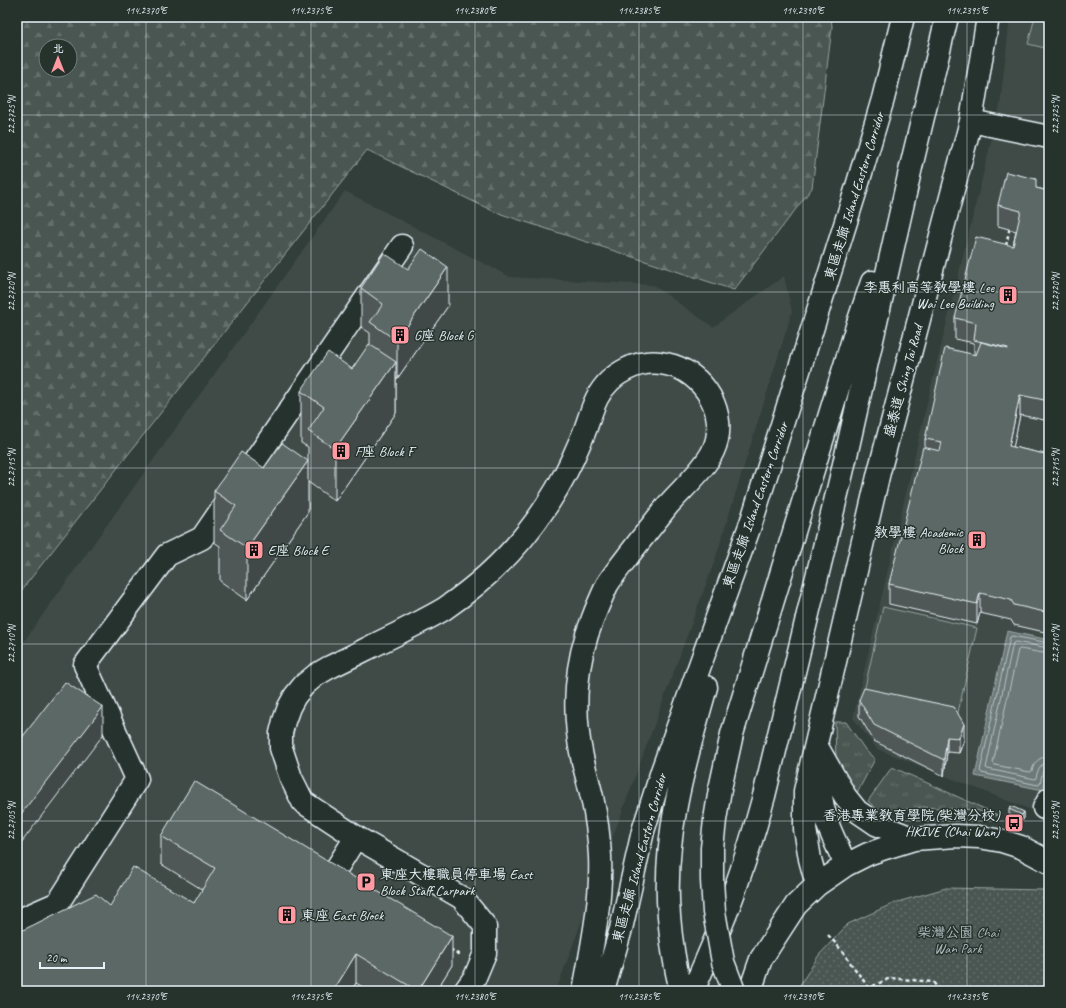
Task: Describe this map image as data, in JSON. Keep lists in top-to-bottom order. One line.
{"streets":{"main road":["東區走廊 Island Eastern Corridor","盛泰道 Shing Tai Road"]},"parks":["柴灣公園 Chai Wan Park"],"places":{"building":["李惠利高等教學樓 Lee Wai Lee Building","G座 Block G","F座 Block F","教學樓 Academic Block","E座 Block E","東座 East Block"],"bus stop":["香港專業教育學院(柴灣分校) HKIVE (Chai Wan)"],"parking":["東座大樓職員停車場 East Block Staff Carpark"]},"scale_bar":"20 m","north":"top","coordinates":["114.2370°E","114.2375°E","114.2380°E","114.2385°E","114.2390°E","114.2395°E","22.2725°N","22.2720°N","22.2715°N","22.2710°N","22.2705°N"]}
